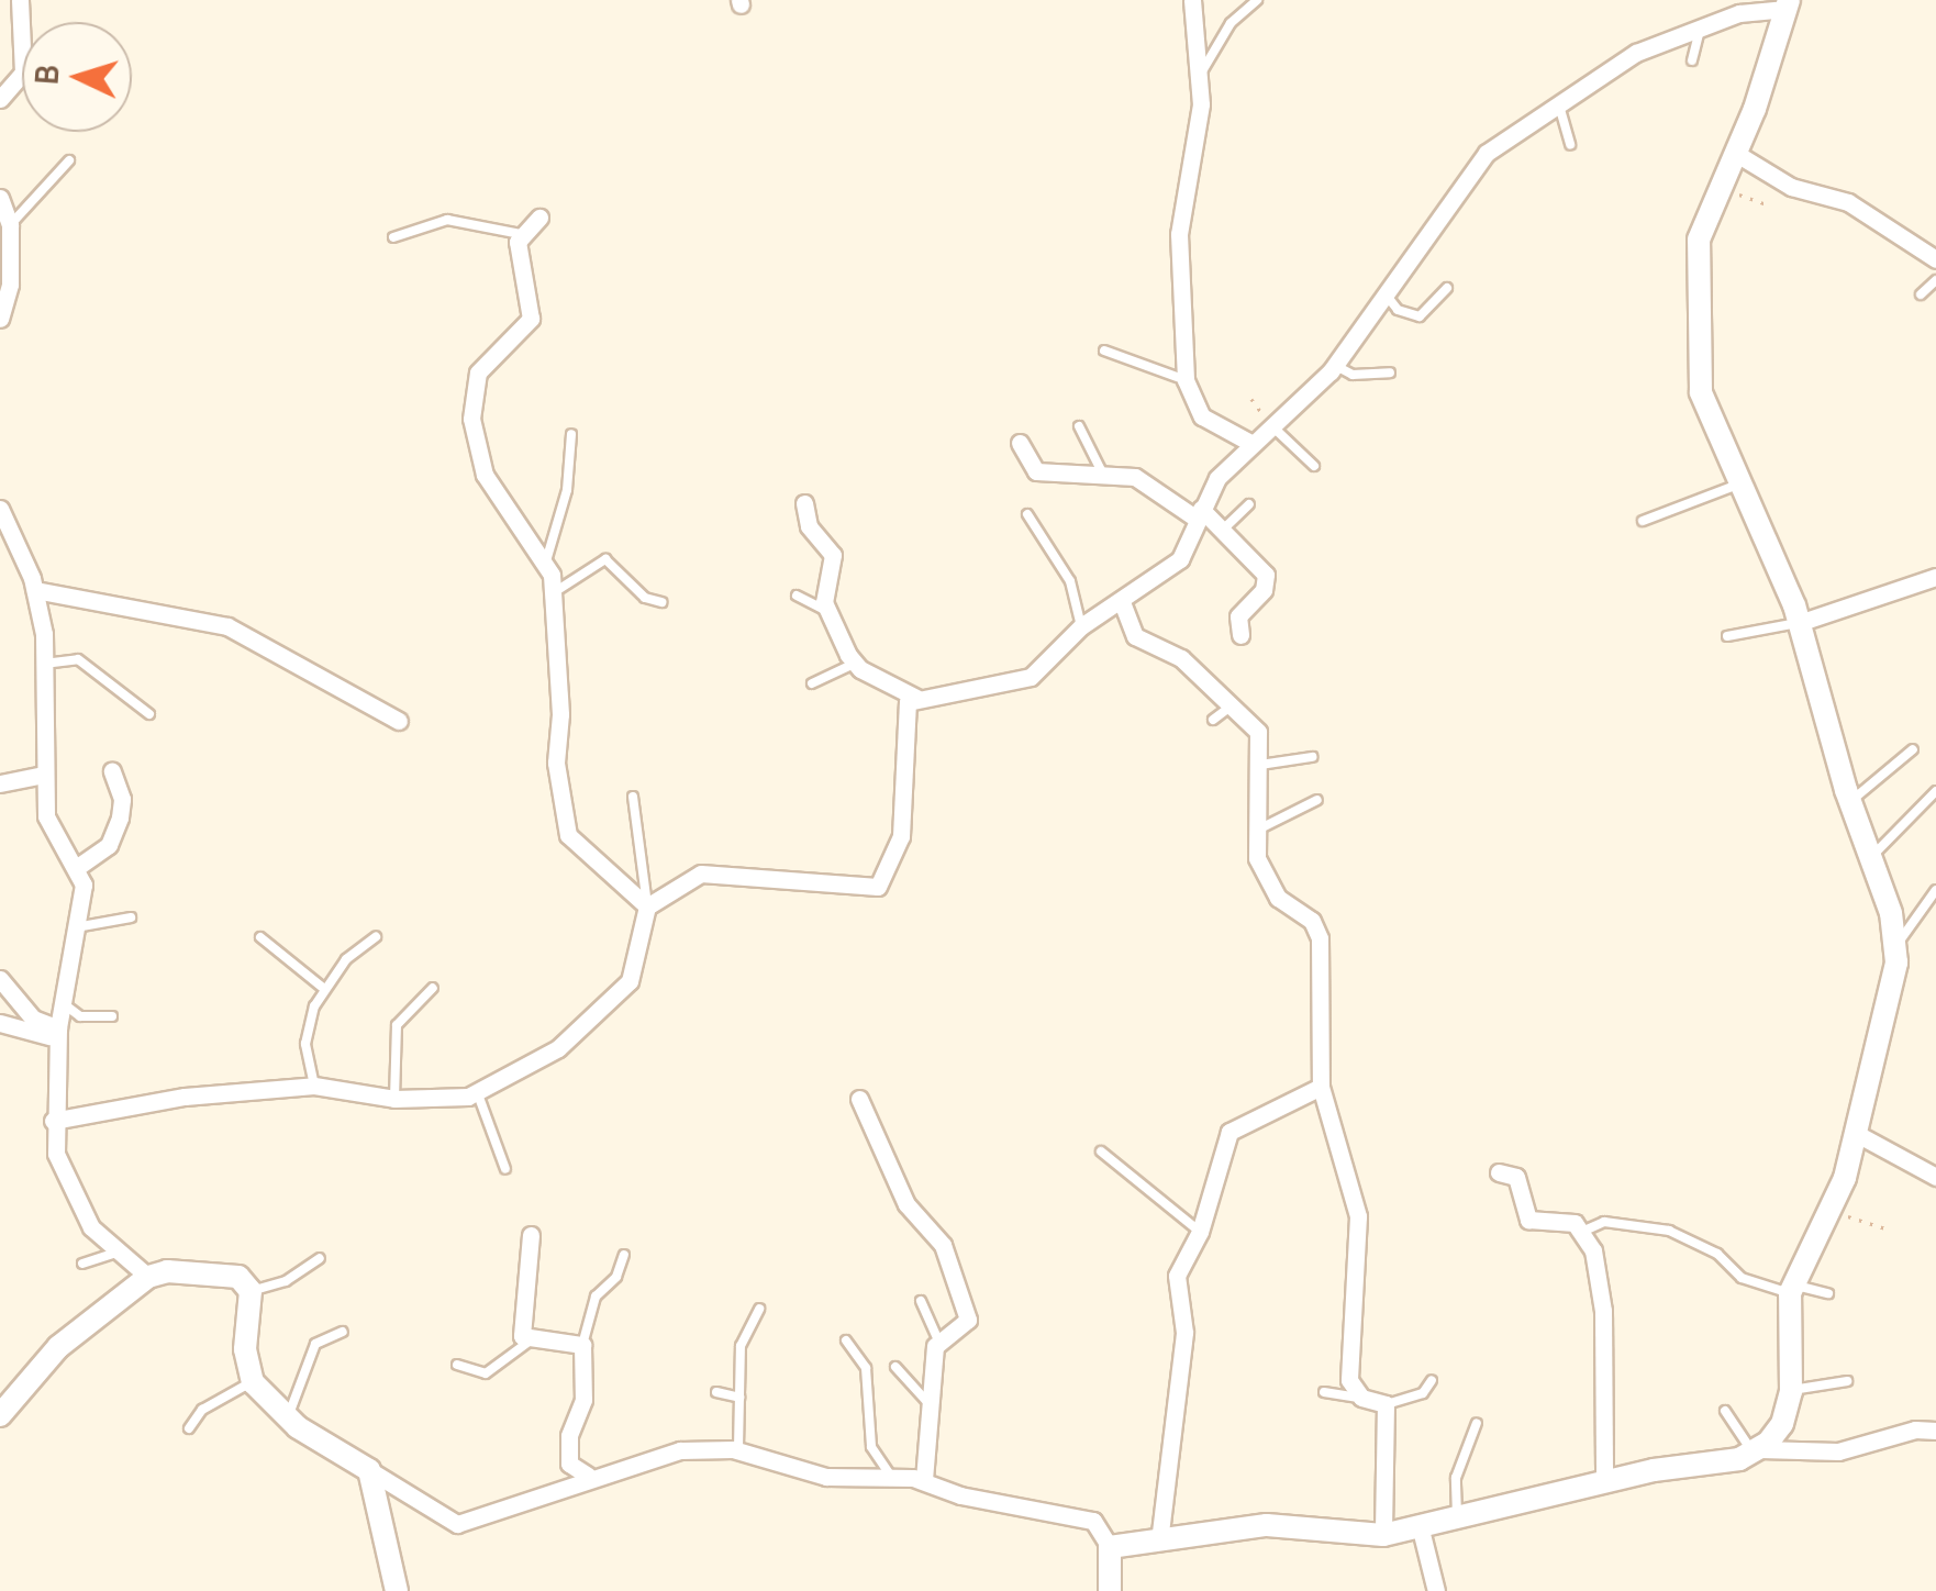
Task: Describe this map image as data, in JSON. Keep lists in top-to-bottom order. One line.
{"north":"left"}
